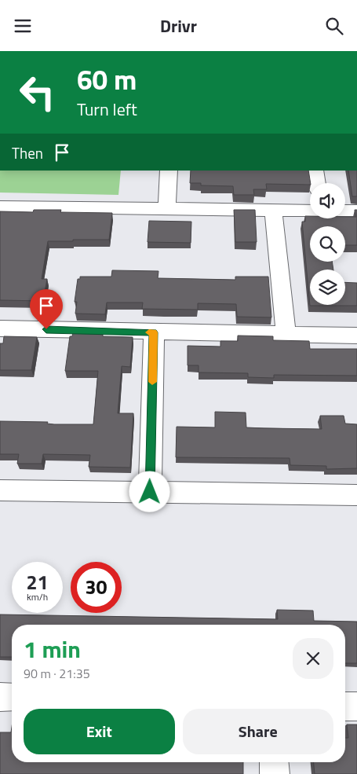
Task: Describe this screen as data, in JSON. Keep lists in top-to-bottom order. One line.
{"page":{"header":"Drivr","turn":["60 m","Turn left"],"then":"Then","speed":"21 km/h","limit":"30","heading":["1 min","90 m · 21:35"],"buttons":["Exit","Share"]}}
